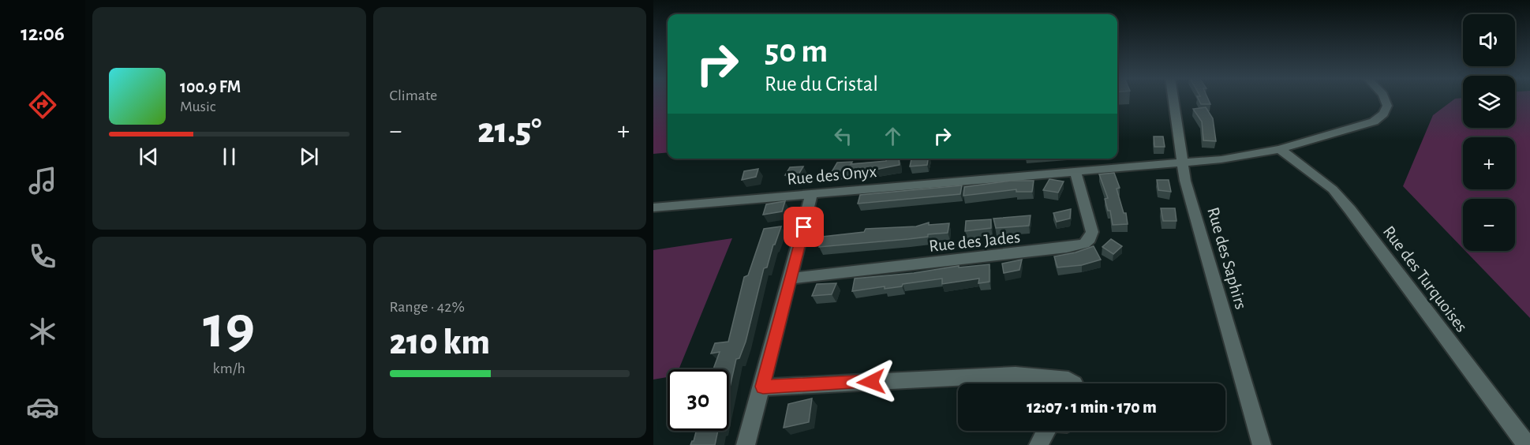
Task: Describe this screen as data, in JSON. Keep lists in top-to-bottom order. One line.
{"streets":{"street":["Rue des Onyx","Rue des Jades","Rue des Saphirs","Rue des Turquoises"]},"crossings":[["Rue des Onyx","Rue des Jades"],["Rue des Onyx","Rue des Saphirs"],["Rue des Onyx","Rue des Turquoises"]],"page":{"tabs":"12:06","tile":["Climate",["19","km/h"],["Range · 42%","210 km"]],"map_buttons":["+","−"],"turn":["50 m","Rue du Cristal"],"song":["100.9 FM","Music"],"heat":["−","21.5°","+"],"limit":"30","trip":"12:07 · 1 min · 170 m"}}
